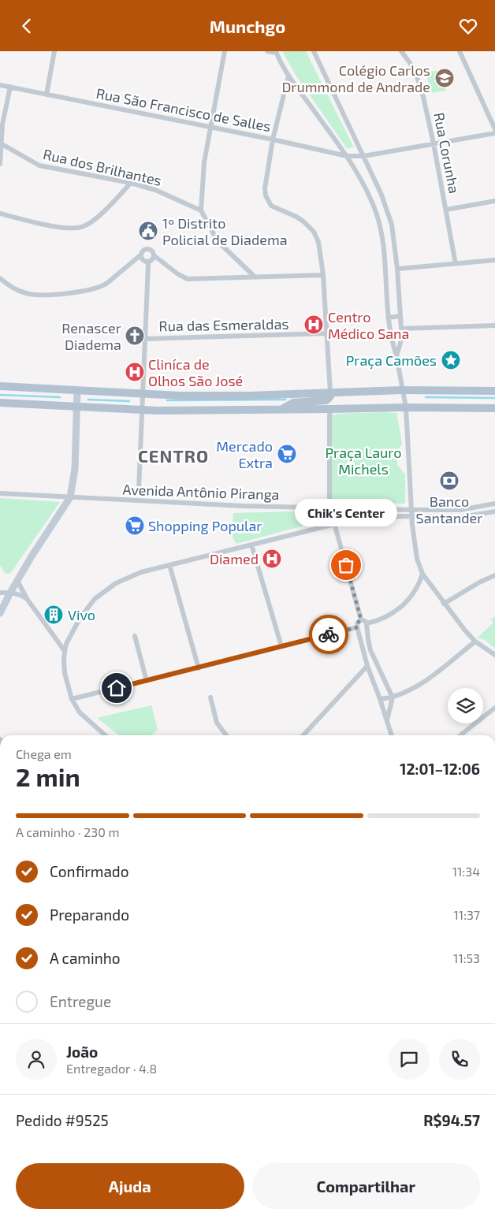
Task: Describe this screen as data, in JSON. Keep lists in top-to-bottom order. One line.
{"streets":{"street":["Rua São Francisco de Salles","Rua Corunha","Rua dos Brilhantes","Rua das Esmeraldas","Avenida Antônio Piranga"]},"crossings":[["Rua São Francisco de Salles","Rua Corunha"]],"districts":["CENTRO"],"parks":["Praça Lauro Michels"],"places":{"school or university":["Colégio Carlos Drummond de Andrade"],"public building":["1º Distrito Policial de Diadema"],"hospital":["Centro Médico Sana","Cliníca de Olhos São José","Diamed"],"church":["Renascer Diadema"],"place":["Praça Camões"],"supermarket":["Mercado Extra","Shopping Popular"],"bank":["Banco Santander"],"other":["Chik's Center"],"building":["Vivo"]},"page":{"header":"Munchgo","bubble":"Chik's Center","heading":["2 min","Chega em","12:01–12:06"],"panel":["João","Entregador · 4.8","Pedido #9525","R$94.57"],"bar":"A caminho · 230 m","list":[["Confirmado","11:34"],["Preparando","11:37"],["A caminho","11:53"],"Entregue"],"buttons":["Ajuda","Compartilhar"]}}
